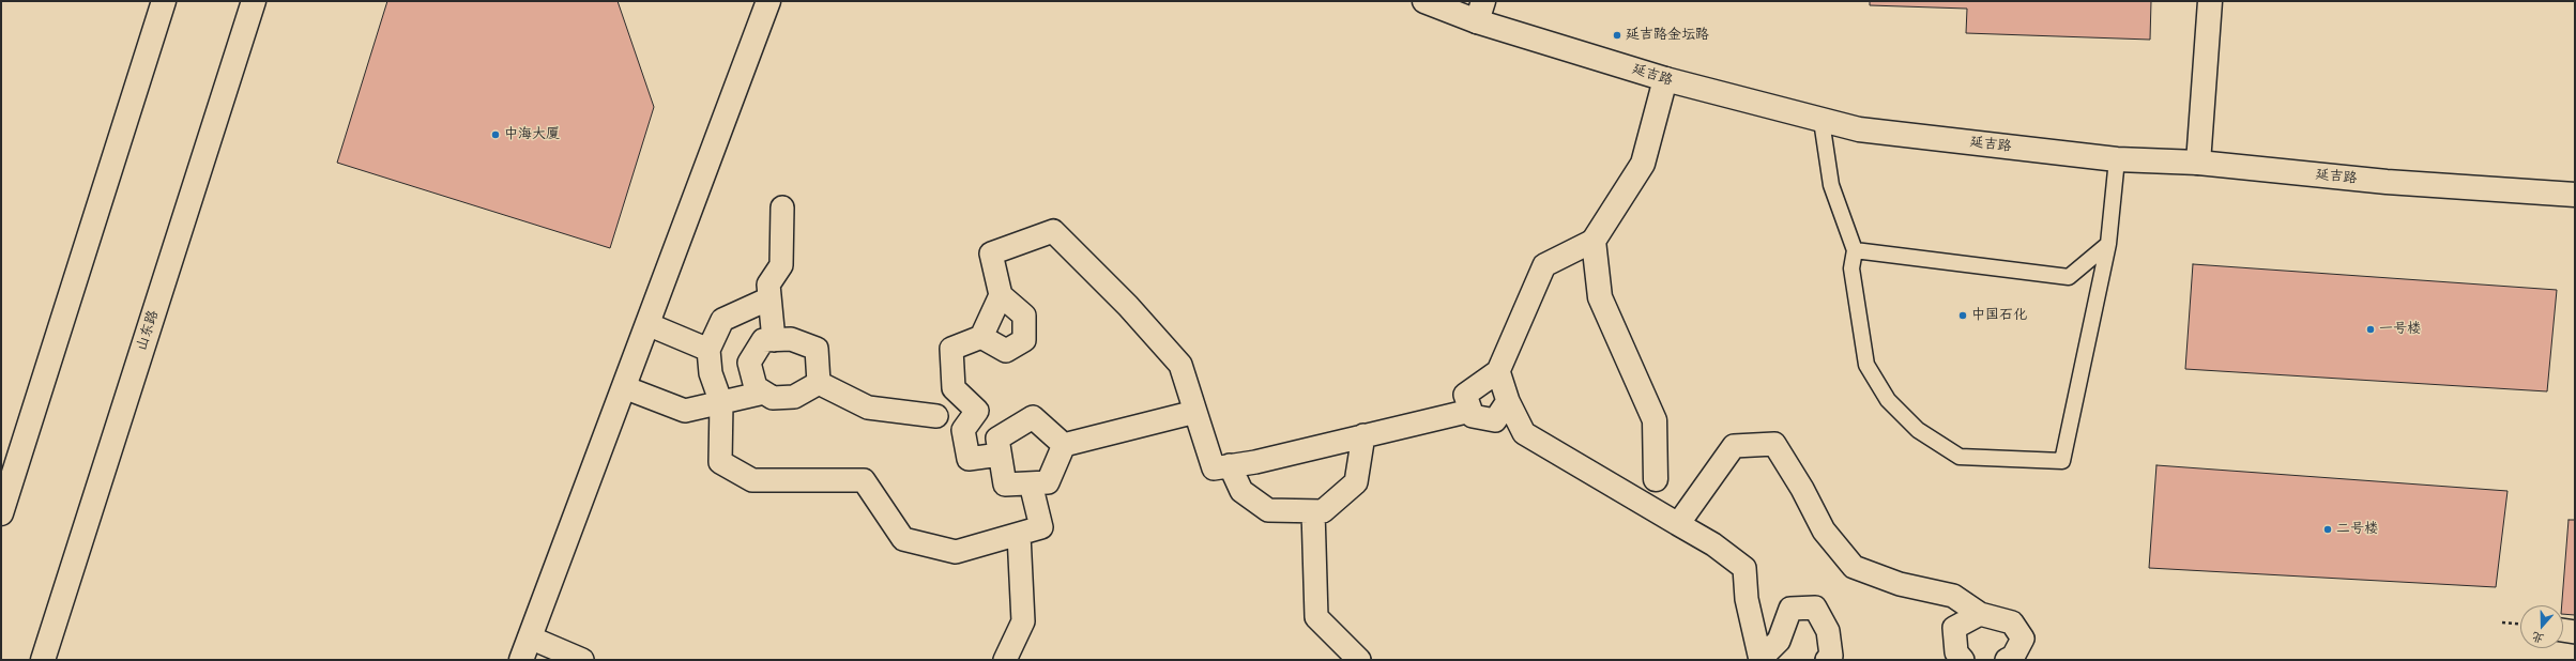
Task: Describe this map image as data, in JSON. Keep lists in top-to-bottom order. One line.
{"streets":{"main road":["延吉路","山东路"]},"places":["延吉路金坛路","中海大厦","中国石化","一号楼","二号楼"],"north":"bottom"}
